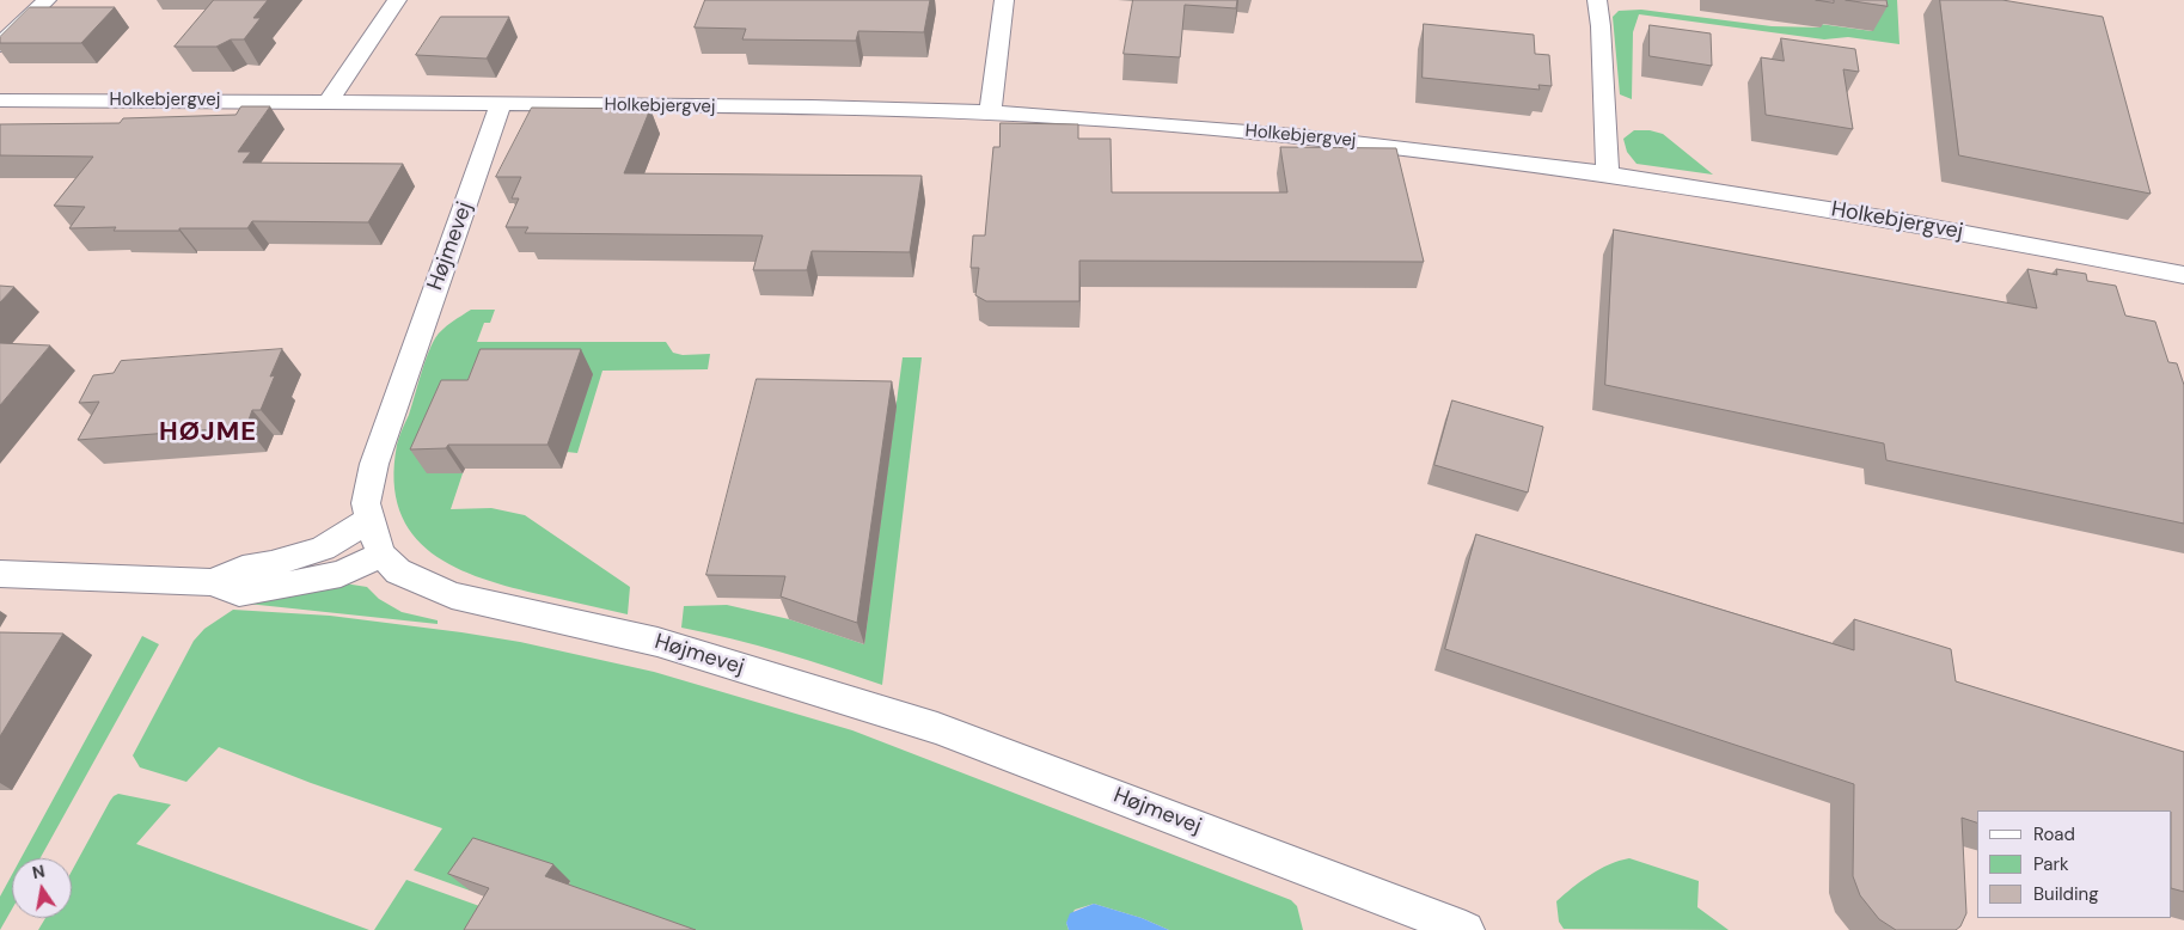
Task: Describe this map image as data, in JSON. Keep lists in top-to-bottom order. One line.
{"streets":{"street":["Holkebjergvej","Højmevej"]},"crossings":[["Holkebjergvej","Højmevej"]],"districts":["HØJME"],"legend":["Road","Park","Building"],"north":"top"}
